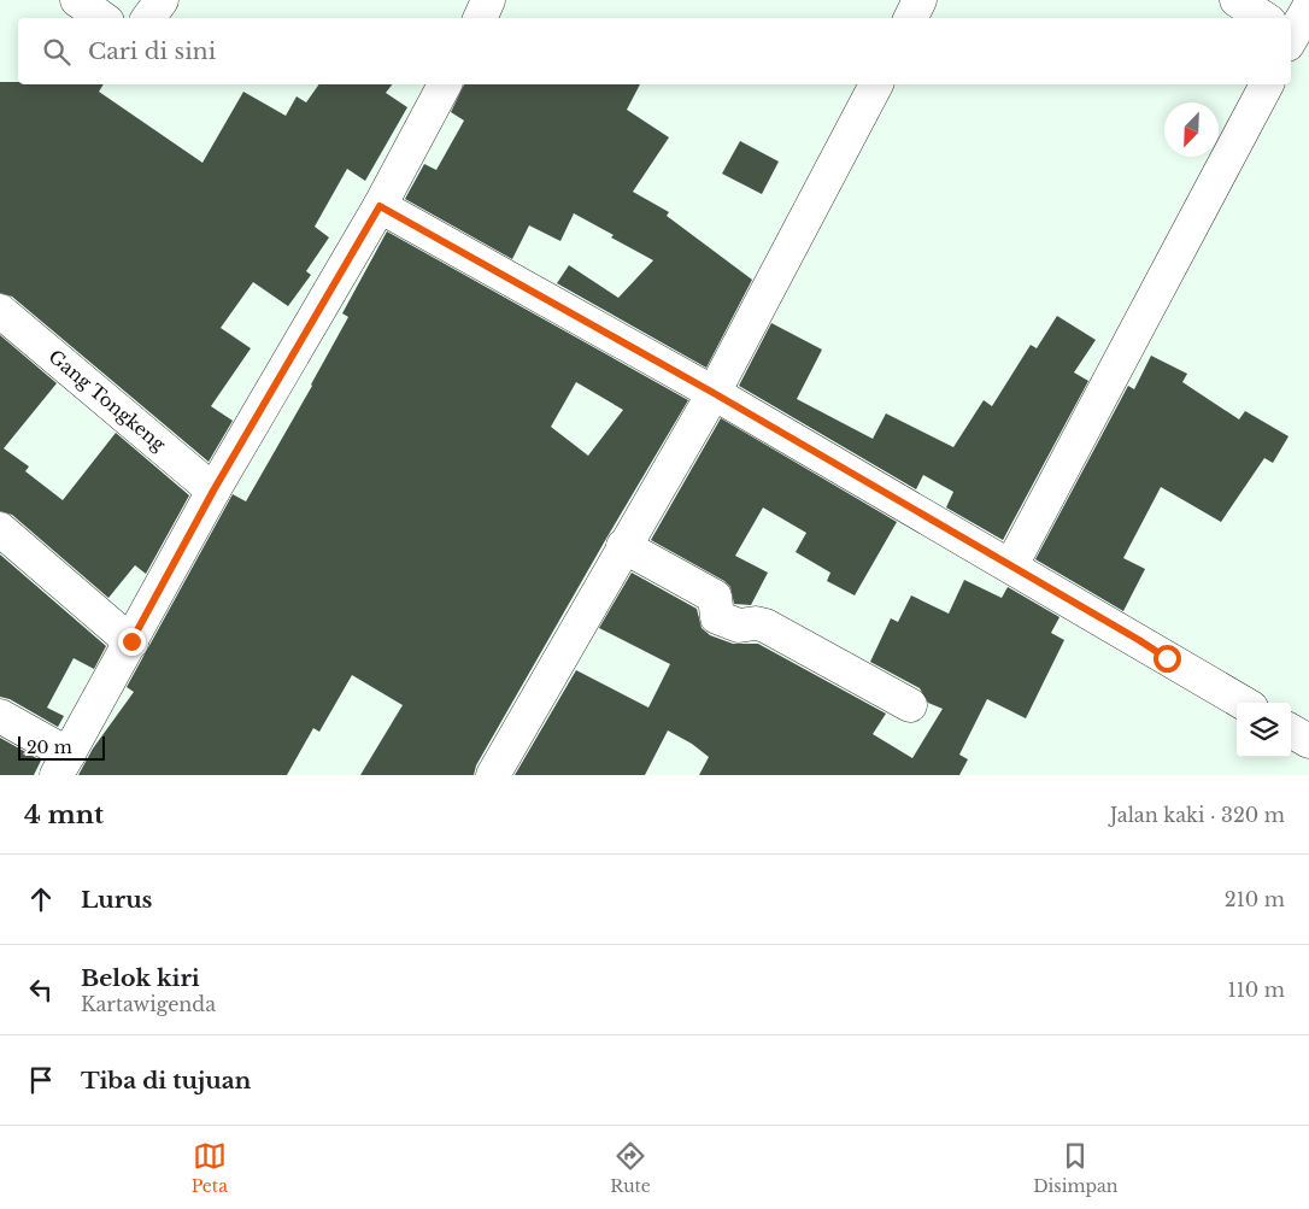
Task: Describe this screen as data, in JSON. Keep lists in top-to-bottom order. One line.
{"streets":{"street":["Gang Tongkeng"]},"scale_bar":"20 m","north":"bottom left","page":{"search":"Cari di sini","scale":"20 m","heading":["4 mnt","Jalan kaki · 320 m"],"list":[["Lurus","210 m"],["Belok kiri","Kartawigenda","110 m"],"Tiba di tujuan"],"nav":["Peta","Rute","Disimpan"]}}
